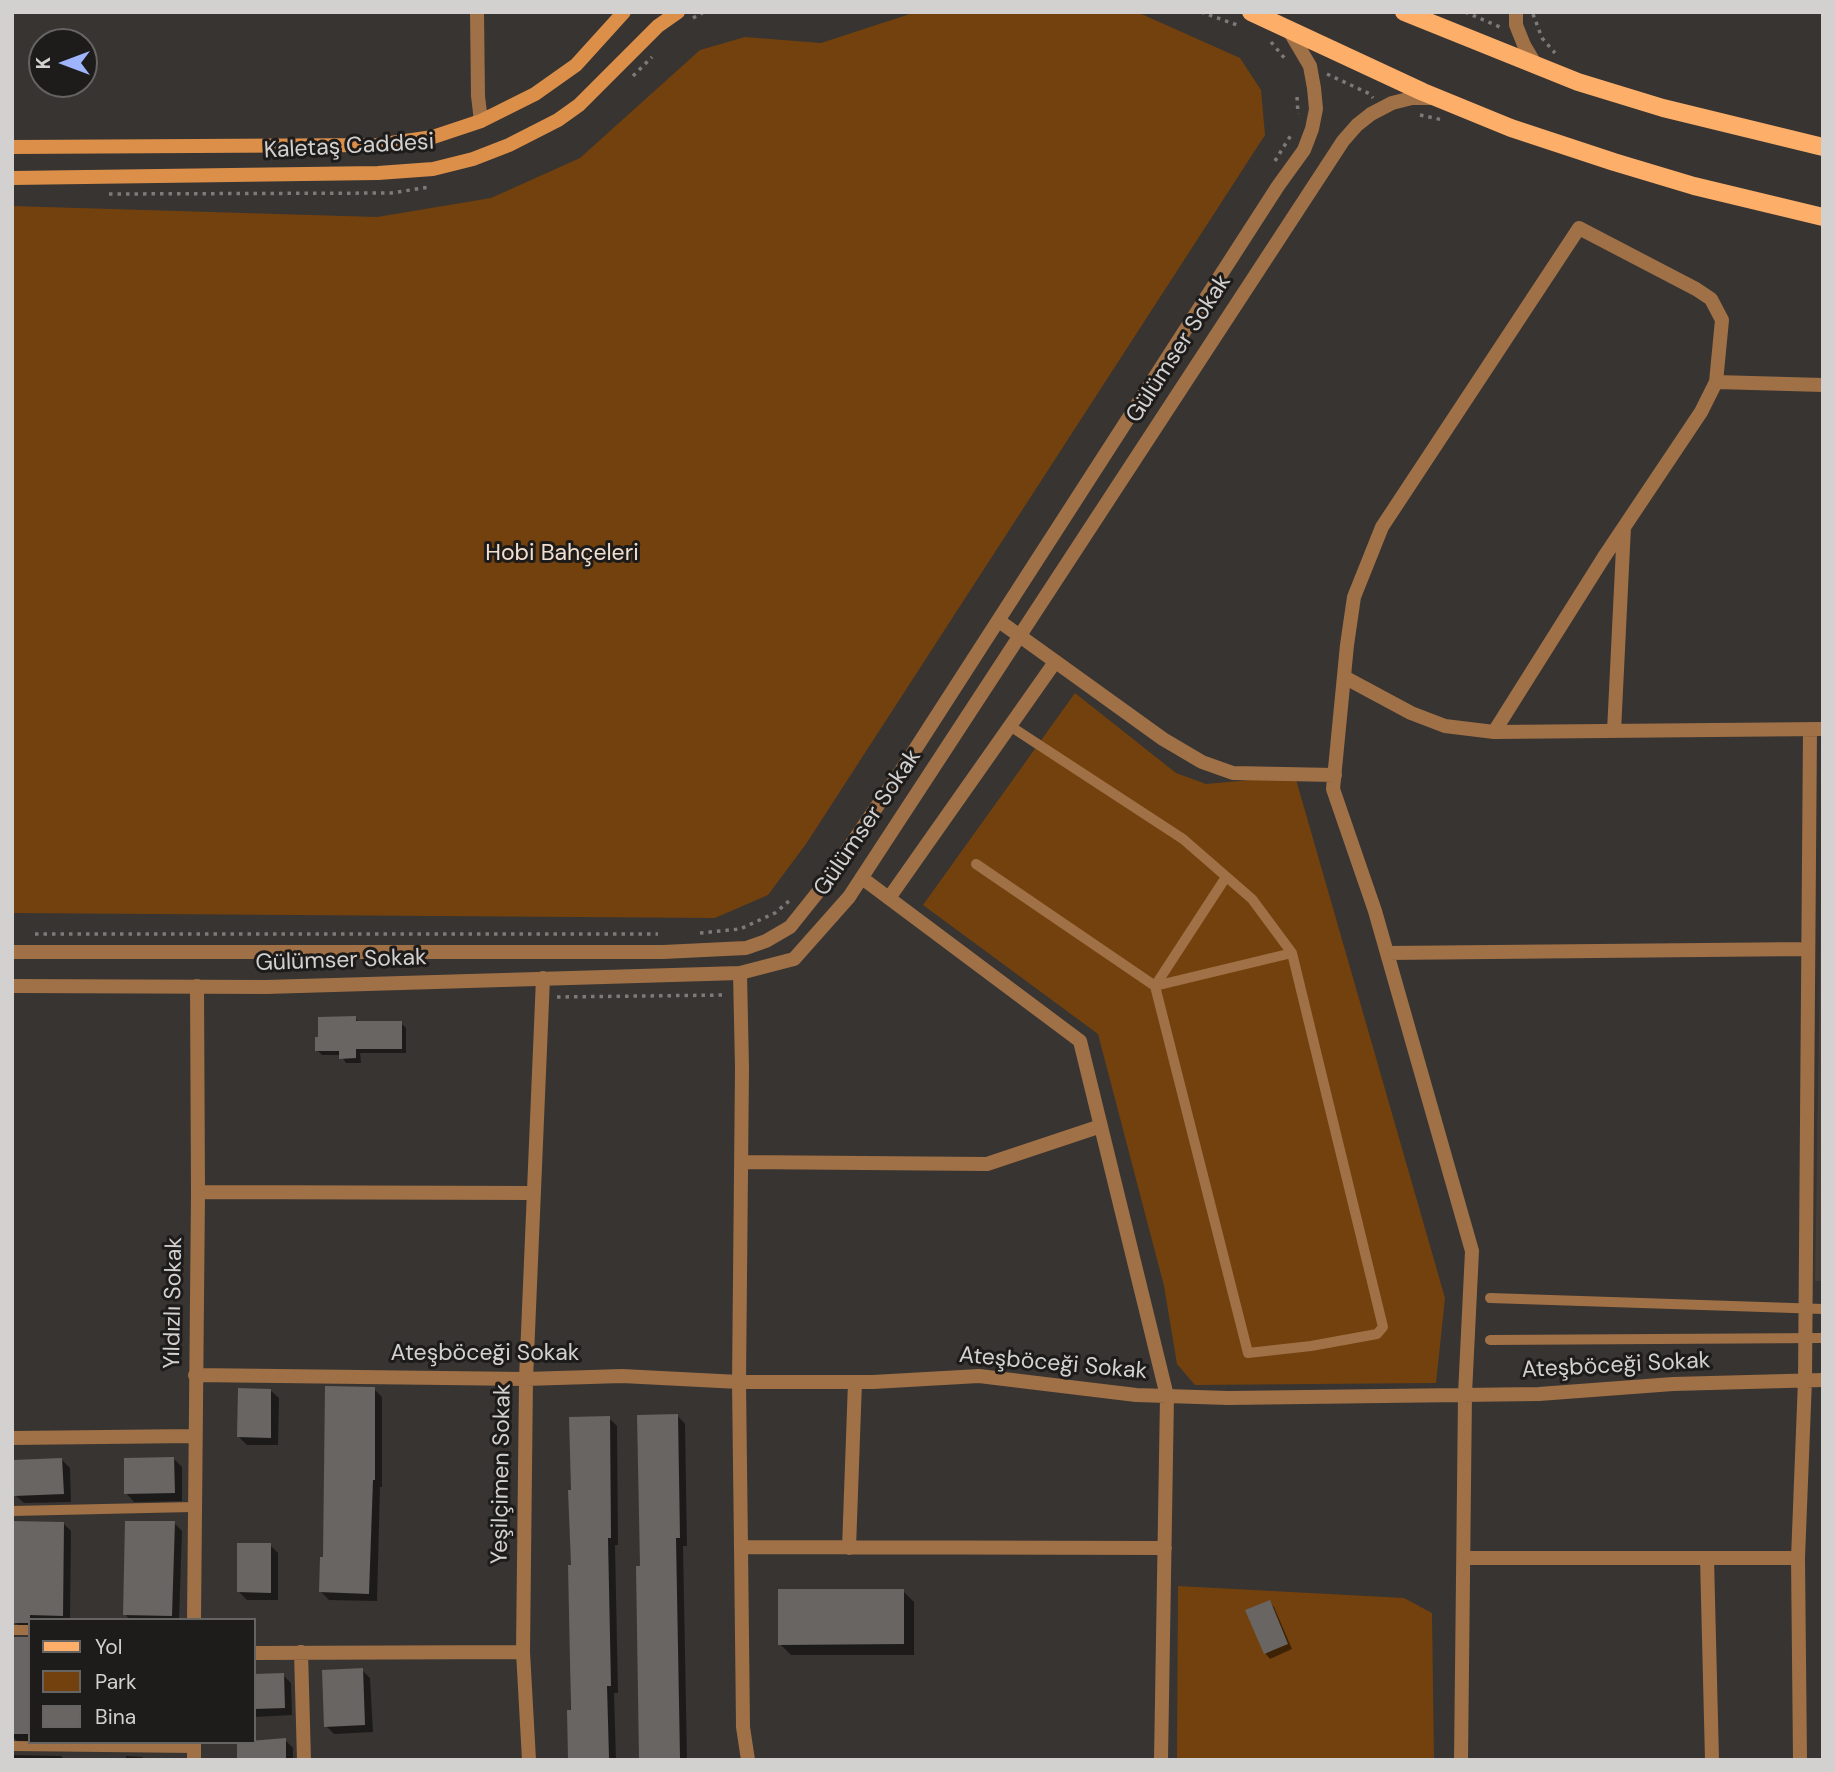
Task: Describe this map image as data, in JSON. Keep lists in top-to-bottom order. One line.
{"streets":{"main road":["Kaletaş Caddesi"],"street":["Gülümser Sokak","Yıldızlı Sokak","Ateşböceği Sokak","Yeşilçimen Sokak"]},"crossings":[["Gülümser Sokak","Yıldızlı Sokak"],["Gülümser Sokak","Yeşilçimen Sokak"],["Yıldızlı Sokak","Ateşböceği Sokak"],["Ateşböceği Sokak","Yeşilçimen Sokak"]],"parks":["Hobi Bahçeleri"],"legend":["Yol","Park","Bina"],"north":"left"}
